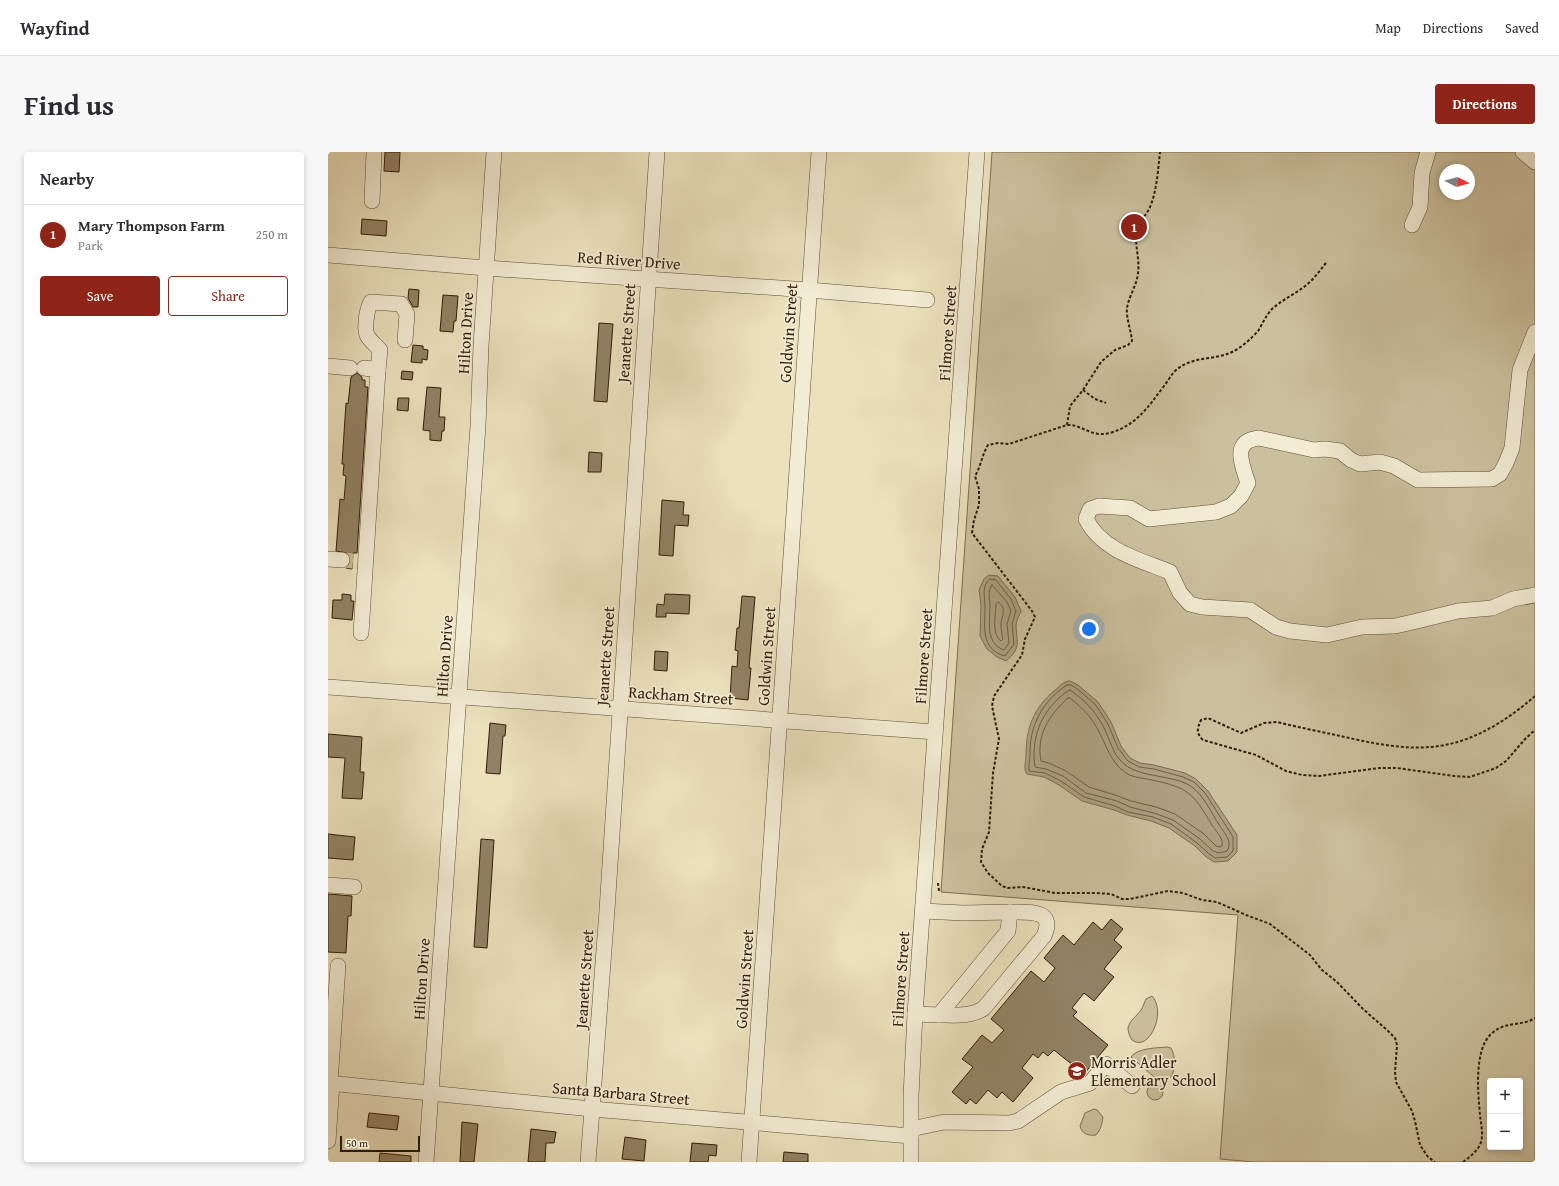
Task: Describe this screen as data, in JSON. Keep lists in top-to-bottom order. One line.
{"streets":{"street":["Red River Drive","Hilton Drive","Jeanette Street","Goldwin Street","Filmore Street","Rackham Street","Santa Barbara Street"]},"crossings":[["Red River Drive","Hilton Drive"],["Red River Drive","Jeanette Street"],["Red River Drive","Goldwin Street"],["Hilton Drive","Rackham Street"],["Hilton Drive","Santa Barbara Street"],["Jeanette Street","Rackham Street"],["Jeanette Street","Santa Barbara Street"],["Goldwin Street","Rackham Street"],["Goldwin Street","Santa Barbara Street"],["Filmore Street","Rackham Street"],["Filmore Street","Santa Barbara Street"]],"places":{"school or university":["Morris Adler Elementary School"]},"scale_bar":"50 m","north":"right","page":{"header":"Wayfind","nav":["Map","Directions","Saved"],"title":"Find us","buttons":["Directions",["Save","Share"]],"heading":"Nearby","list":[{"mark":"1","name":"Mary Thompson Farm","note":"Park","value":"250 m"}],"pins":"1","map_buttons":["+","−"],"scale":"50 m"}}
